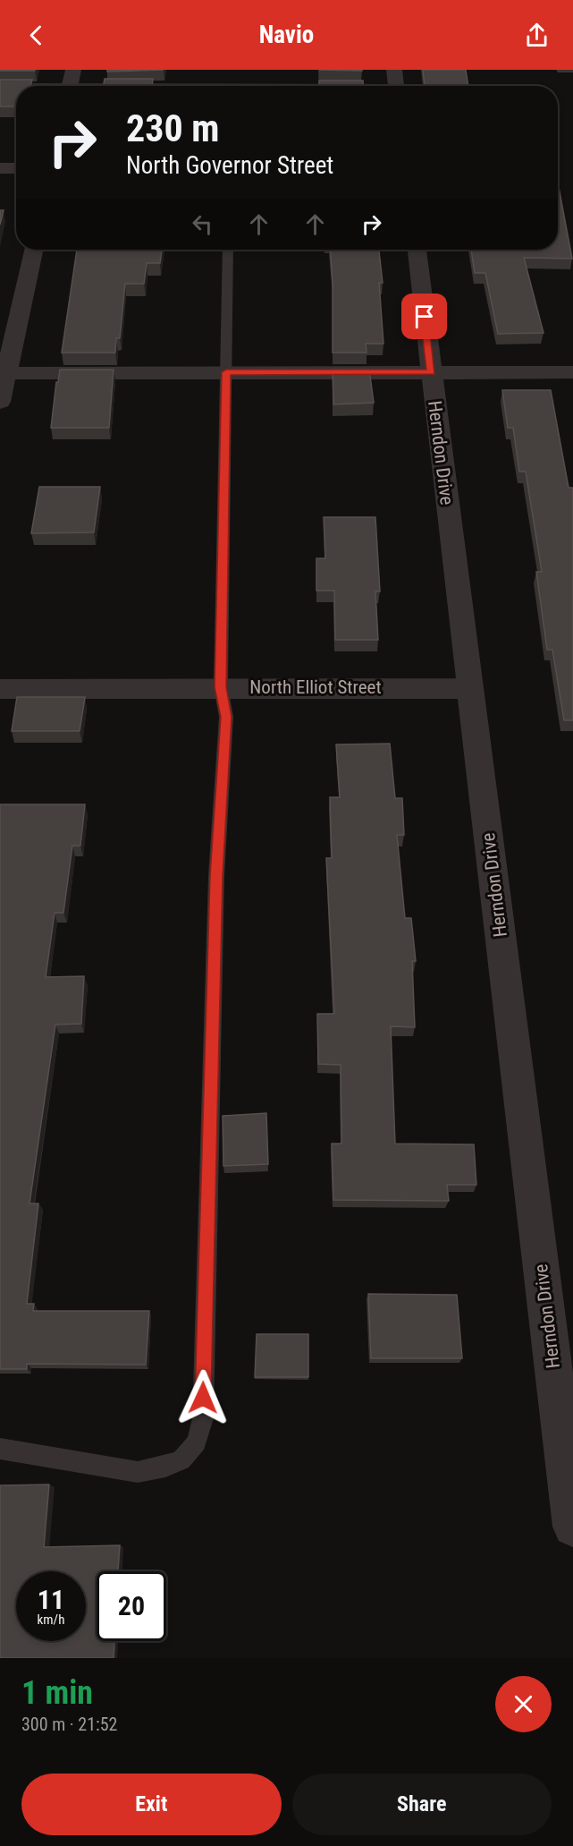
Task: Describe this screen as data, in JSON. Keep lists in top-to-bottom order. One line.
{"streets":{"street":["Herndon Drive","North Elliot Street"]},"crossings":[["Herndon Drive","North Elliot Street"]],"page":{"header":"Navio","turn":["230 m","North Governor Street"],"speed":"11 km/h","limit":"20","heading":["1 min","300 m · 21:52"],"buttons":["Exit","Share"]}}
